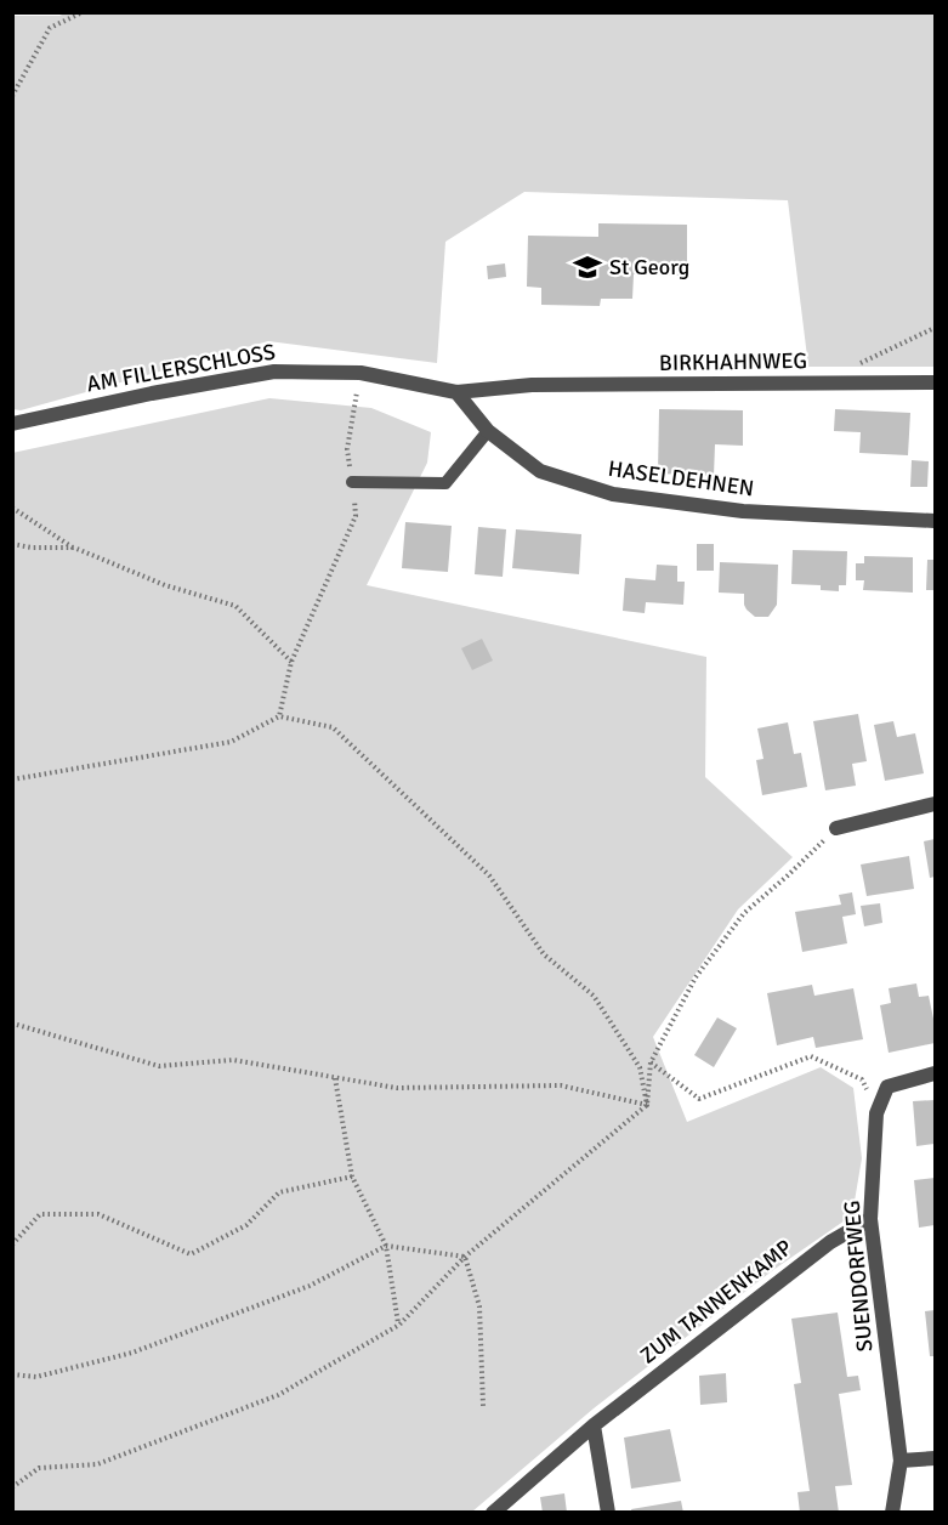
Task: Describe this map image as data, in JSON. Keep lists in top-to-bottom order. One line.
{"streets":{"street":["BIRKHAHNWEG","AM FILLERSCHLOSS","HASELDEHNEN","SUENDORFWEG","ZUM TANNENKAMP"]},"crossings":[["BIRKHAHNWEG","AM FILLERSCHLOSS"],["AM FILLERSCHLOSS","HASELDEHNEN"],["SUENDORFWEG","ZUM TANNENKAMP"]],"places":{"school or university":["St Georg"]}}
